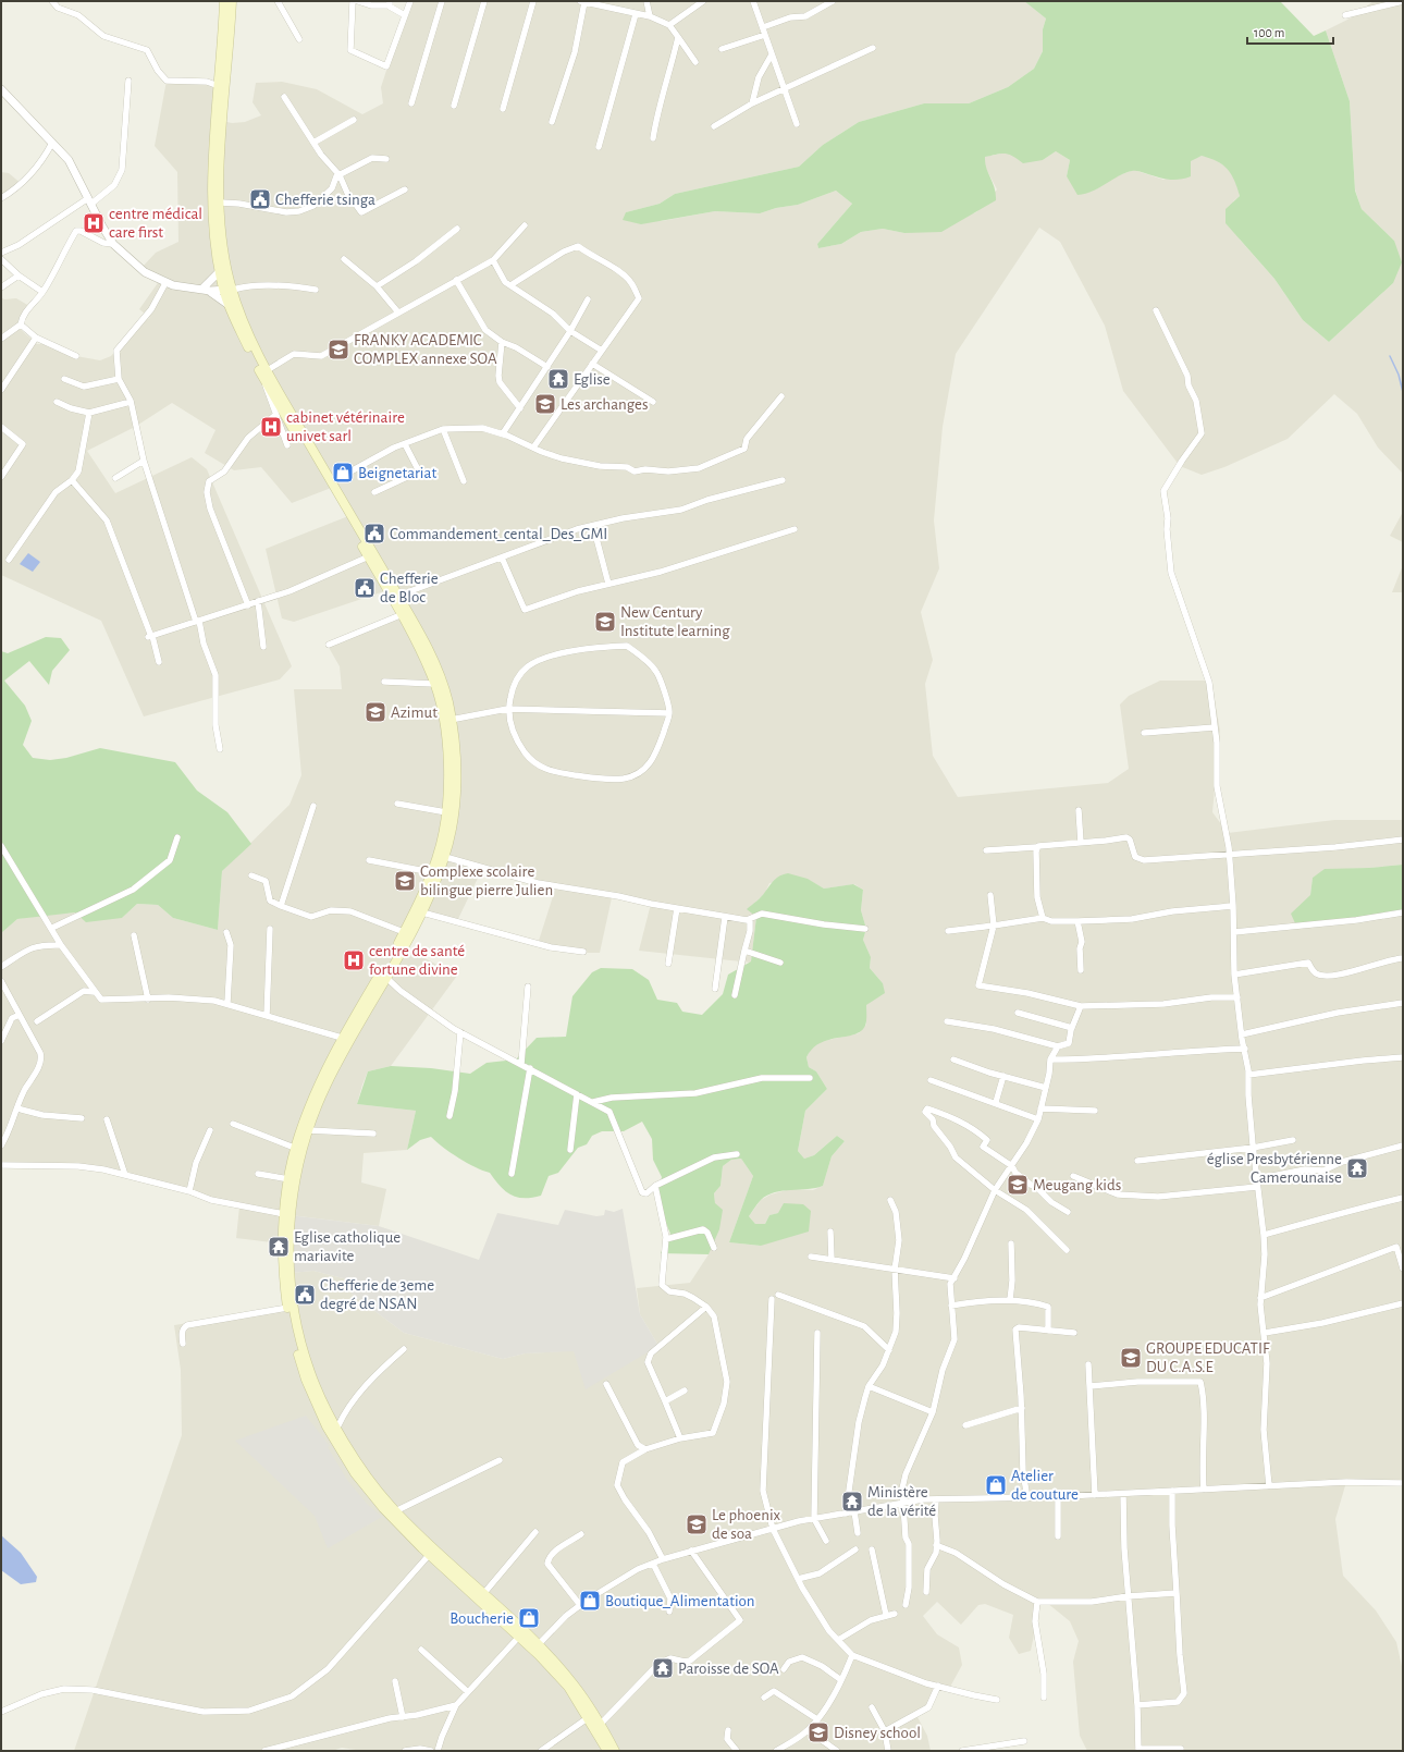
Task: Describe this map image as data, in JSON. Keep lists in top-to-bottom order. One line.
{"places":{"public building":["Chefferie tsinga","Commandement_cental_Des_GMI","Chefferie de Bloc","Chefferie de 3eme degré de NSAN"],"hospital":["centre médical care first","cabinet vétérinaire univet sarl","centre de santé fortune divine"],"school or university":["FRANKY ACADEMIC COMPLEX annexe SOA","Les archanges","New Century Institute learning","Azimut","Complexe scolaire bilingue pierre Julien","Meugang kids","GROUPE EDUCATIF DU C.A.S.E","Le phoenix de soa","Disney school"],"temple":["Eglise","église Presbytérienne Camerounaise","Eglise catholique mariavite","Ministère de la vérité","Paroisse de SOA"],"shop":["Beignetariat","Atelier de couture","Boutique_Alimentation","Boucherie"]},"scale_bar":"100 m"}
